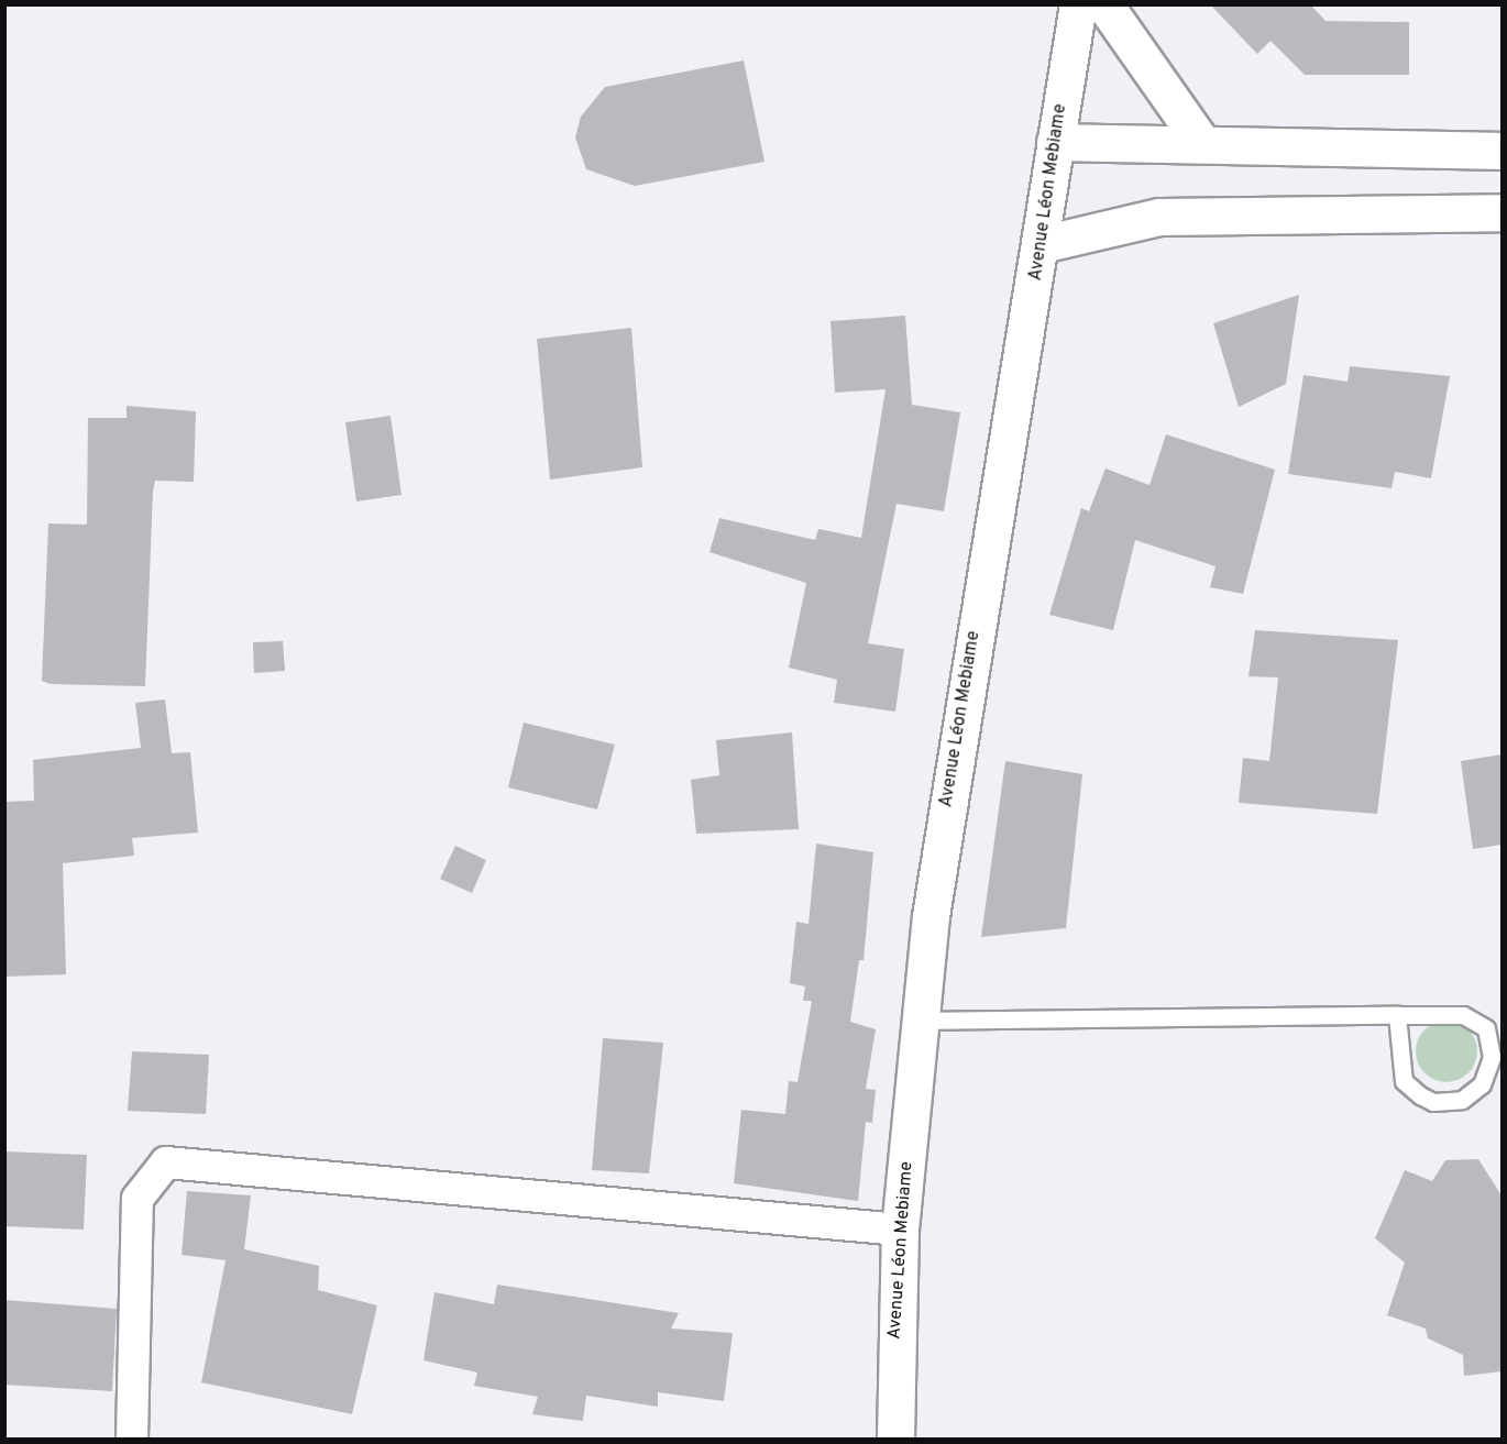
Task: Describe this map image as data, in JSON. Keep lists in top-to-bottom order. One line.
{"streets":{"street":["Avenue Léon Mebiame"]}}
